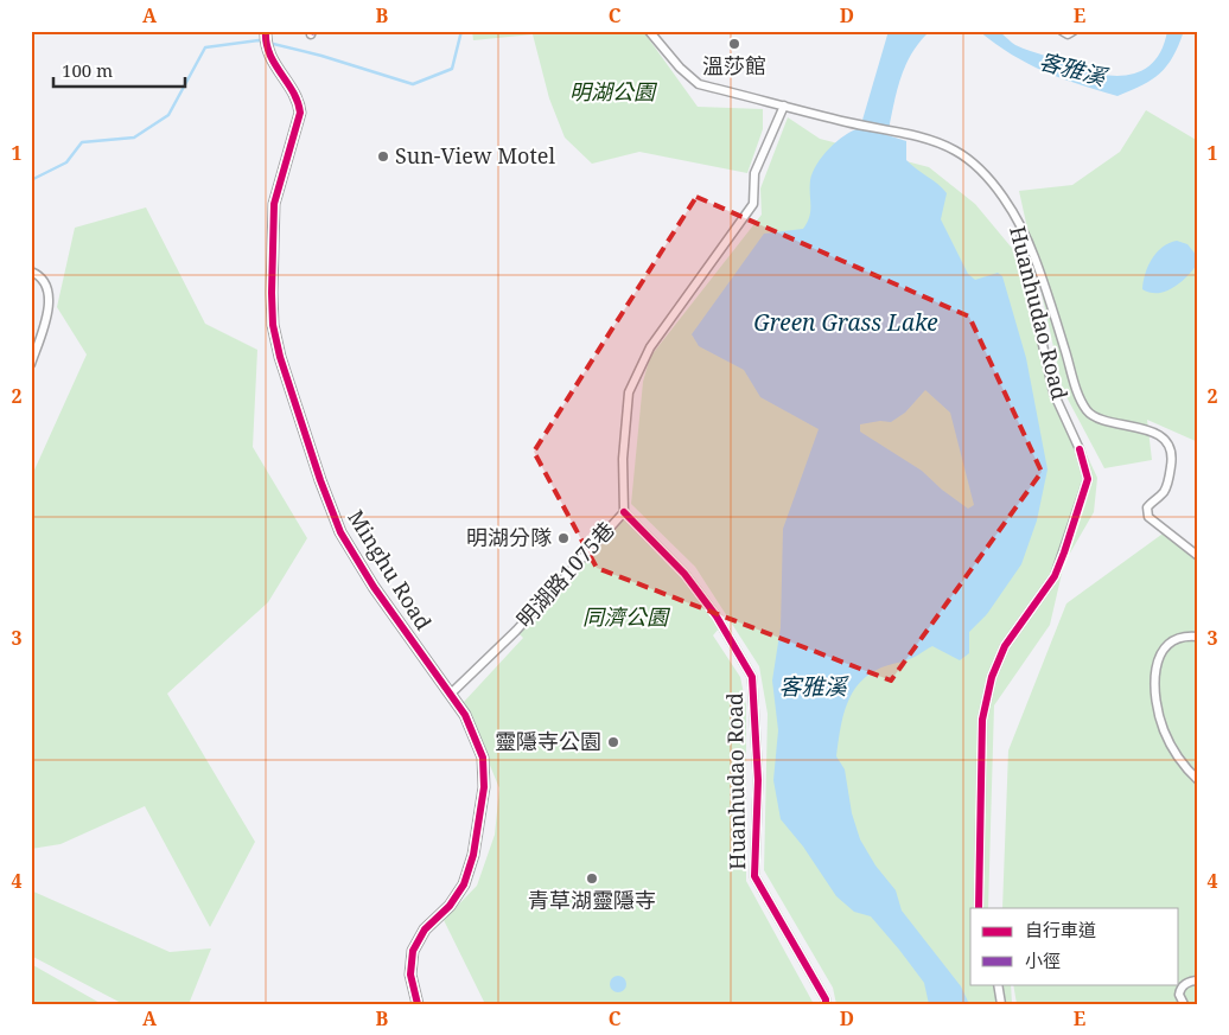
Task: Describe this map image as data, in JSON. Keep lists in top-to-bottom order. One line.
{"streets":{"street":["Huanhudao Road","Minghu Road","明湖路1075巷"]},"crossings":[["Huanhudao Road","明湖路1075巷"],["Minghu Road","明湖路1075巷"]],"water":["客雅溪","Green Grass Lake"],"parks":["明湖公園","同濟公園"],"places":["溫莎館","Sun-View Motel","明湖分隊","靈隱寺公園","青草湖靈隱寺"],"legend":["自行車道","小徑"],"scale_bar":"100 m","grid":{"columns":["A","B","C","D","E"],"rows":["1","2","3","4"]}}
